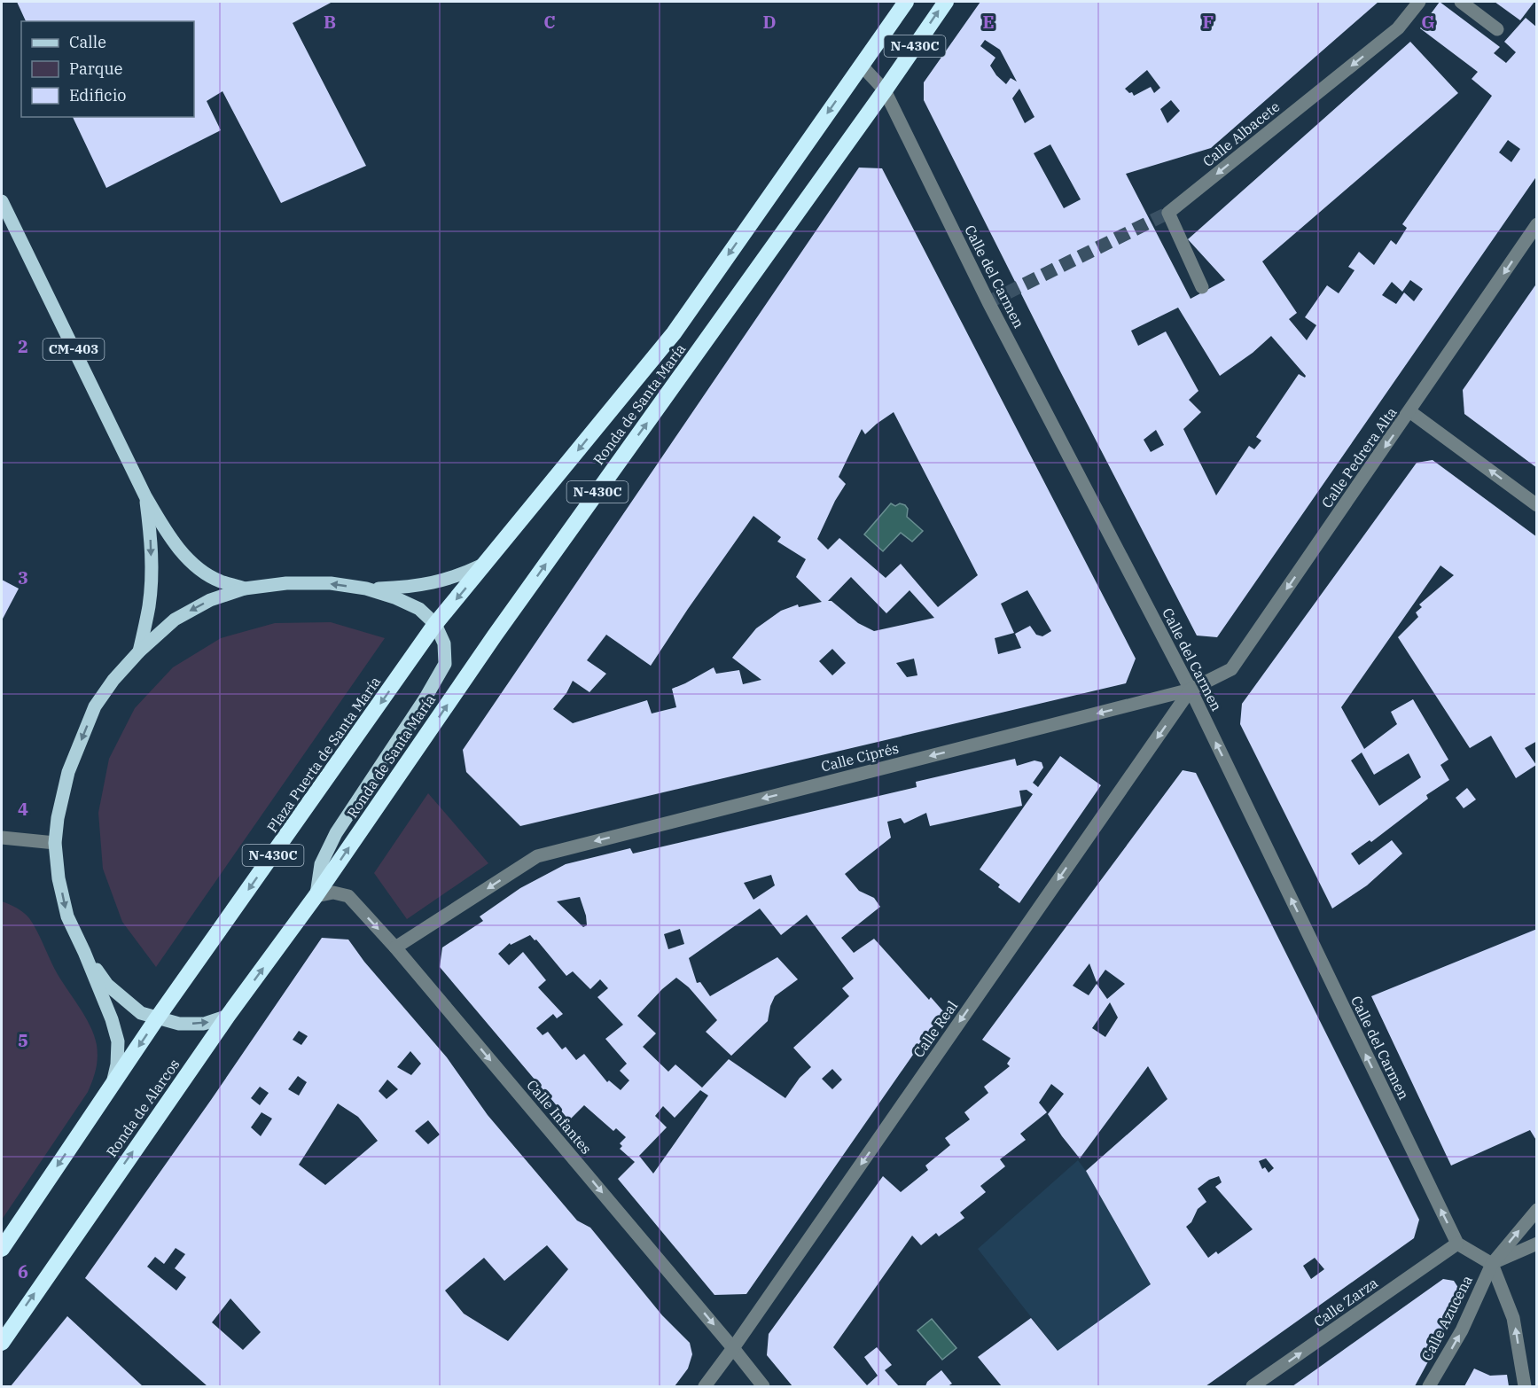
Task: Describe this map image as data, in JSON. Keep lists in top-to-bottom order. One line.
{"streets":{"highway":["N-430C","Ronda de Santa María","Plaza Puerta de Santa María","Ronda de Alarcos"],"main road":["CM-403"],"street":["Calle Albacete","Calle del Carmen","Calle Pedrera Alta","Calle Ciprés","Calle Real","Calle Infantes","Calle Zarza","Calle Azucena"]},"crossings":[["N-430C","Calle del Carmen"],["N-430C","Ronda de Santa María"],["N-430C","Plaza Puerta de Santa María"],["Calle del Carmen","Ronda de Santa María"],["Calle del Carmen","Calle Pedrera Alta"],["Calle del Carmen","Calle Ciprés"],["Calle del Carmen","Calle Real"],["Calle del Carmen","Calle Zarza"],["Ronda de Santa María","Plaza Puerta de Santa María"],["Ronda de Santa María","Ronda de Alarcos"],["Ronda de Santa María","Calle Infantes"],["Calle Pedrera Alta","Calle Ciprés"],["Calle Pedrera Alta","Calle Real"],["Calle Ciprés","Calle Real"],["Calle Ciprés","Calle Infantes"],["Calle Real","Calle Infantes"],["Ronda de Alarcos","Calle Infantes"]],"one_way":["Calle Albacete","Calle del Carmen","Calle Pedrera Alta","Plaza Puerta de Santa María","Calle Ciprés","Calle Real","Calle Infantes","Calle Zarza","Calle Azucena"],"legend":["Calle","Parque","Edificio"],"grid":{"columns":["B","C","D","E","F","G"],"rows":["2","3","4","5","6"]}}
